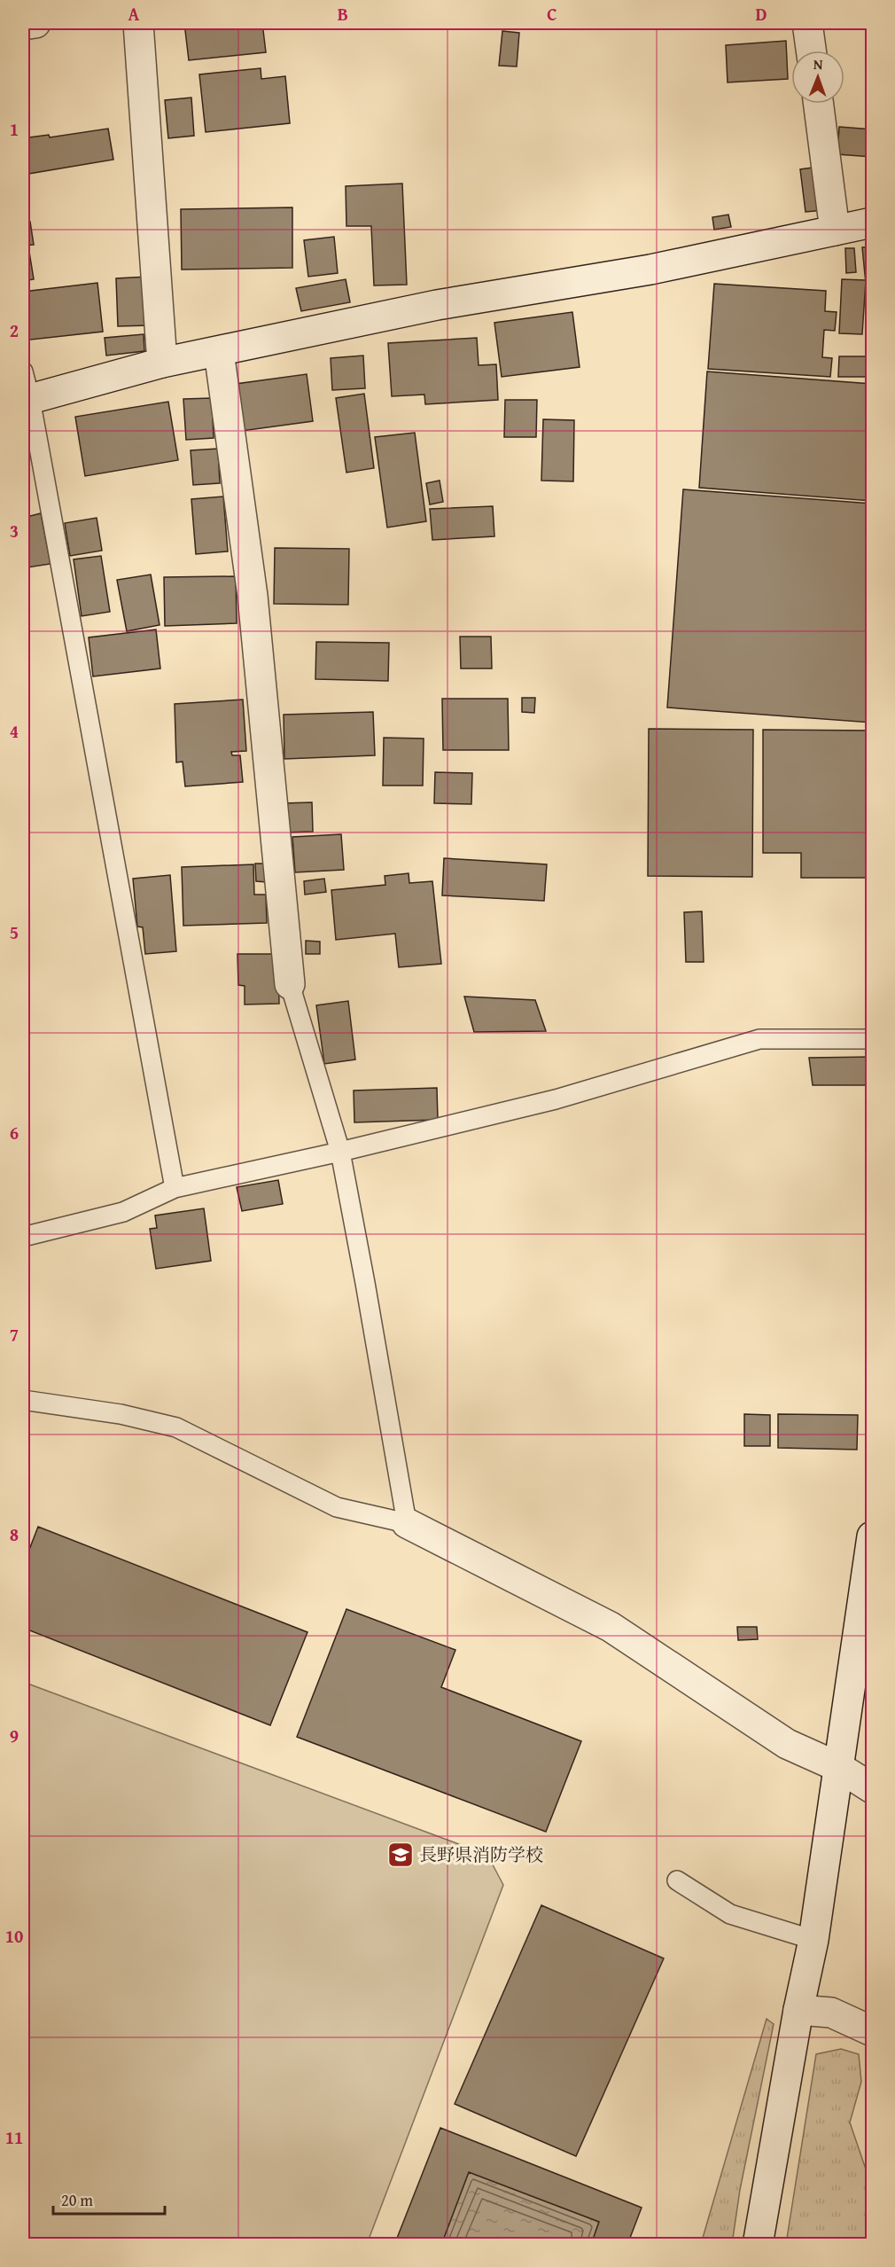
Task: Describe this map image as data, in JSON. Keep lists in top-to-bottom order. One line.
{"places":{"school or university":["長野県消防学校"]},"scale_bar":"20 m","north":"top","grid":{"columns":["A","B","C","D"],"rows":["1","2","3","4","5","6","7","8","9","10","11"]}}
